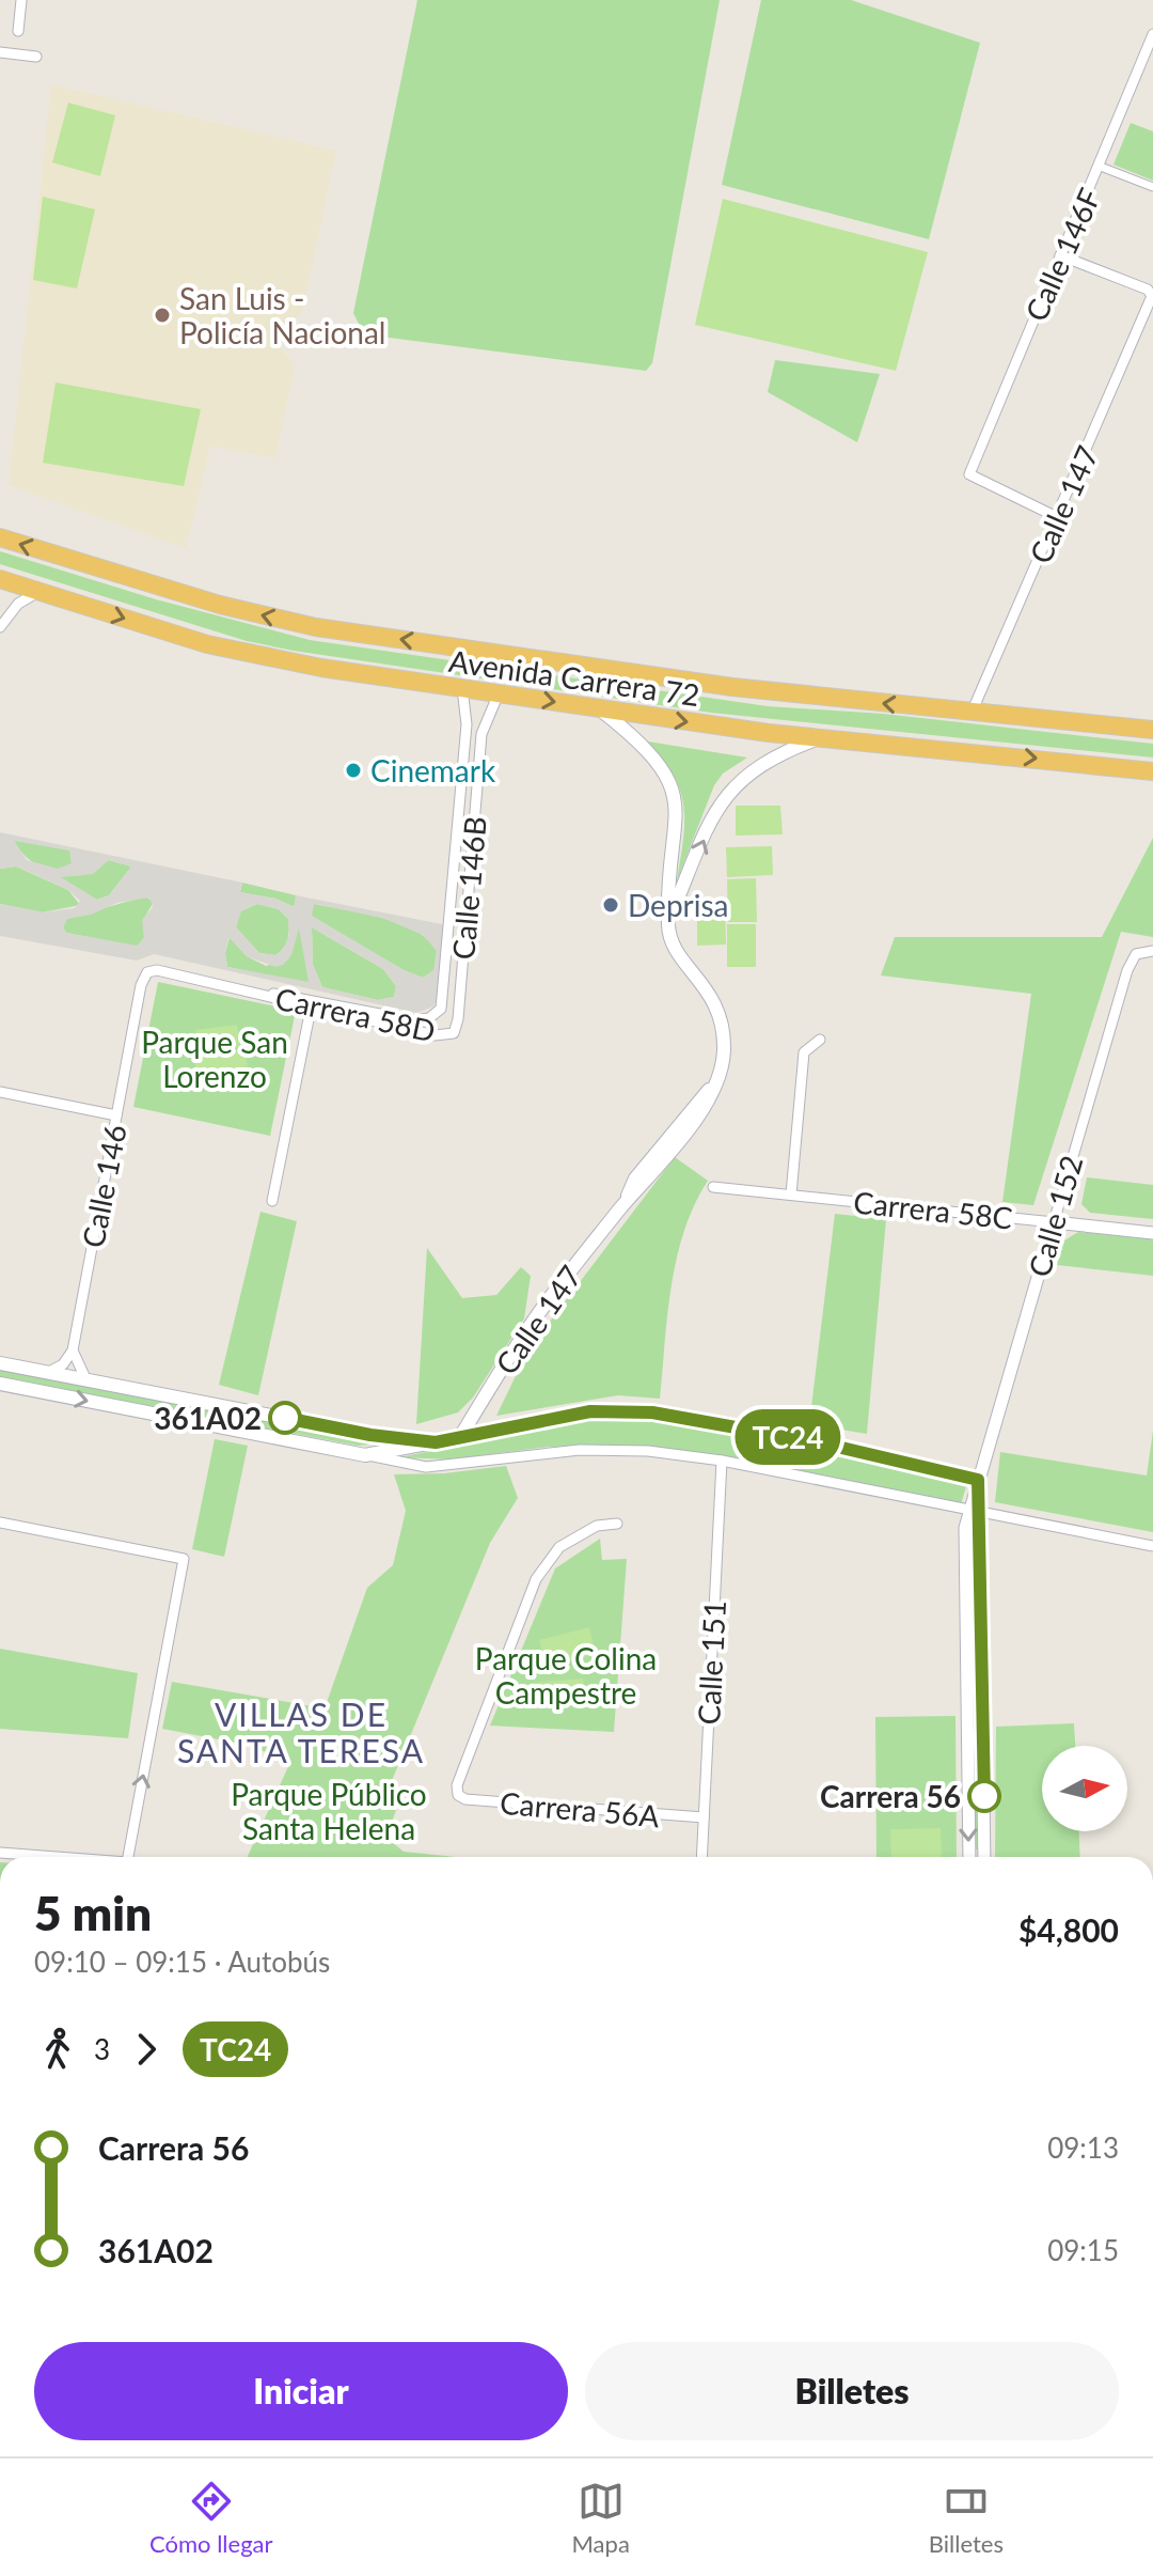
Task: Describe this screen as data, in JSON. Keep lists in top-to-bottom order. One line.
{"streets":{"highway":["Avenida Carrera 72"],"main road":["Calle 147"],"street":["Calle 146F","Calle 146B","Carrera 58D","Calle 146","Carrera 58C","Calle 152","Calle 151","Carrera 56A"]},"crossings":[["Calle 146F","Calle 147"],["Calle 147","Avenida Carrera 72"],["Avenida Carrera 72","Calle 146B"],["Calle 146B","Carrera 58D"],["Carrera 58D","Calle 146"],["Carrera 58C","Calle 152"],["Calle 151","Carrera 56A"]],"districts":["VILLAS DE SANTA TERESA"],"parks":["Parque San Lorenzo","Parque Colina Campestre","Parque Público Santa Helena"],"places":["San Luis - Policía Nacional","Cinemark","Deprisa","361A02","Carrera 56"],"lines":["bus line TC24"],"north":"right","page":{"on_map":"TC24","heading":["5 min","09:10 – 09:15 · Autobús","$4,800"],"legs":["3","TC24"],"list":[{"name":"Carrera 56","value":"09:13"},{"name":"361A02","value":"09:15"}],"buttons":["Iniciar","Billetes"],"tabs":["Cómo llegar","Mapa","Billetes"]}}
